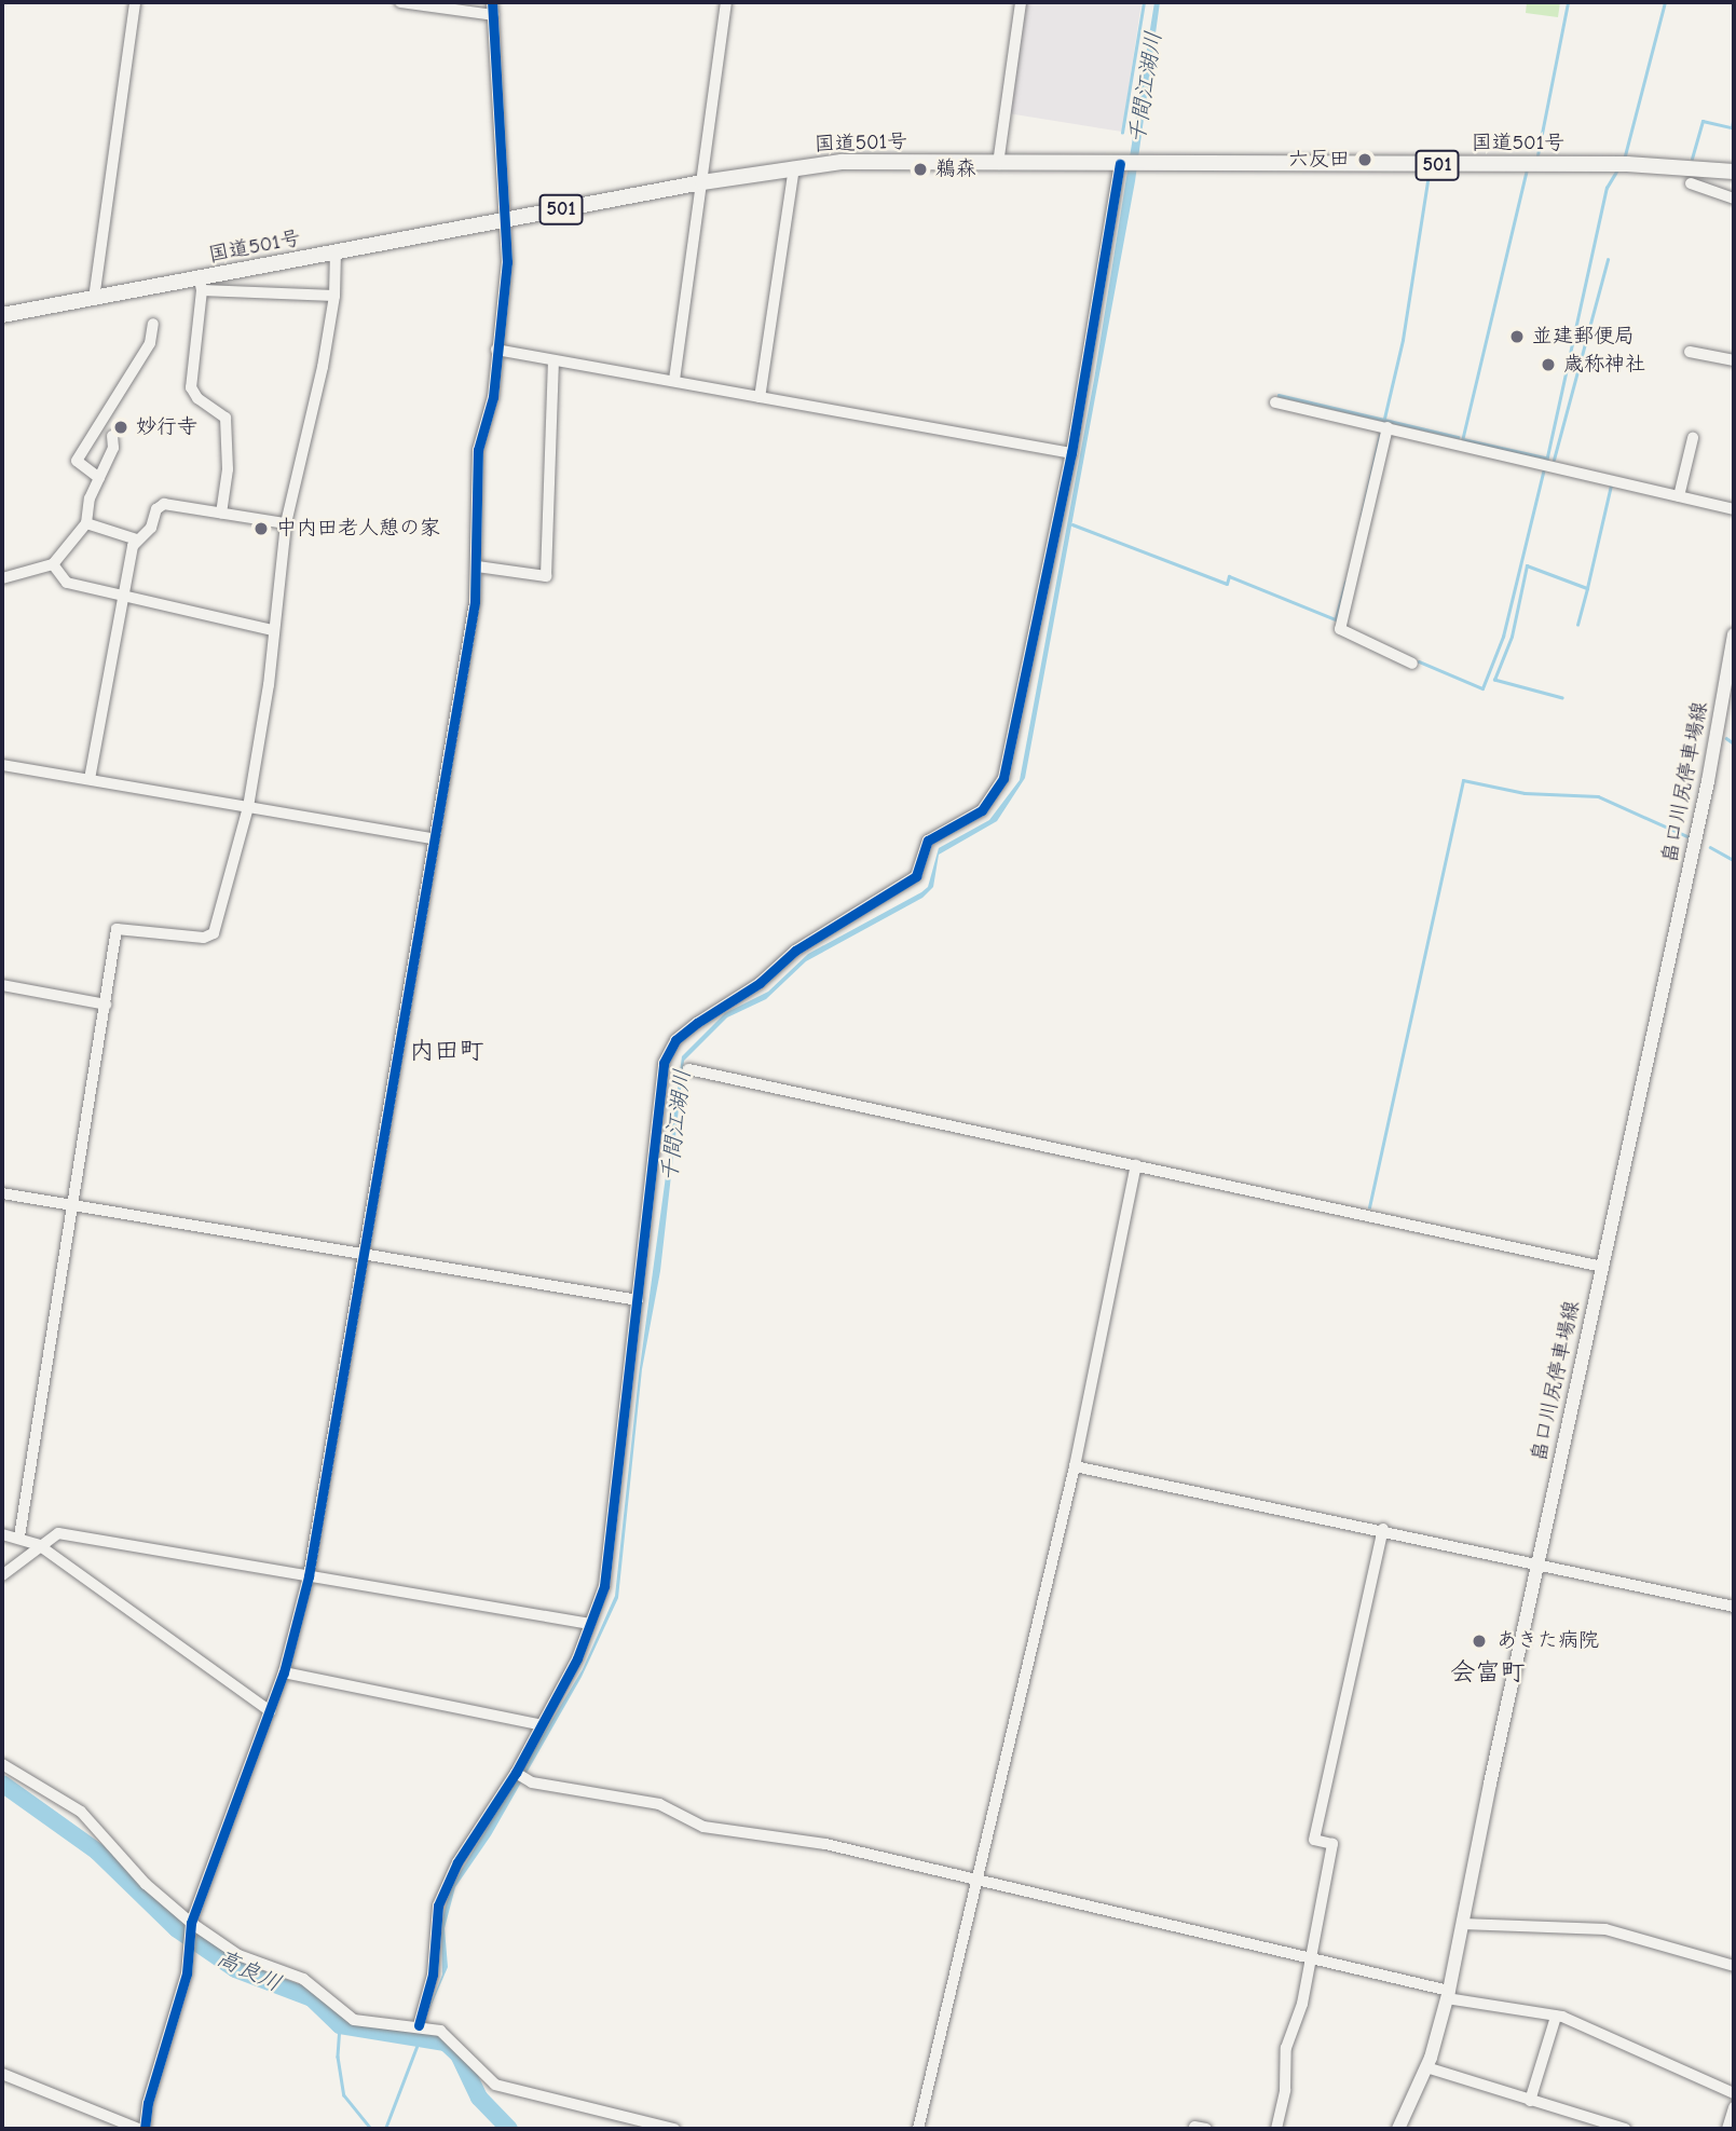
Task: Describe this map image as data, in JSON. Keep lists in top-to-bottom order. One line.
{"streets":{"highway":["国道501号","501"],"main road":["畠口川尻停車場線"]},"districts":["内田町","会富町"],"water":["千間江湖川","高良川"],"places":["六反田","鵜森","並建郵便局","歳称神社","妙行寺","中内田老人憩の家","あきた病院"]}
